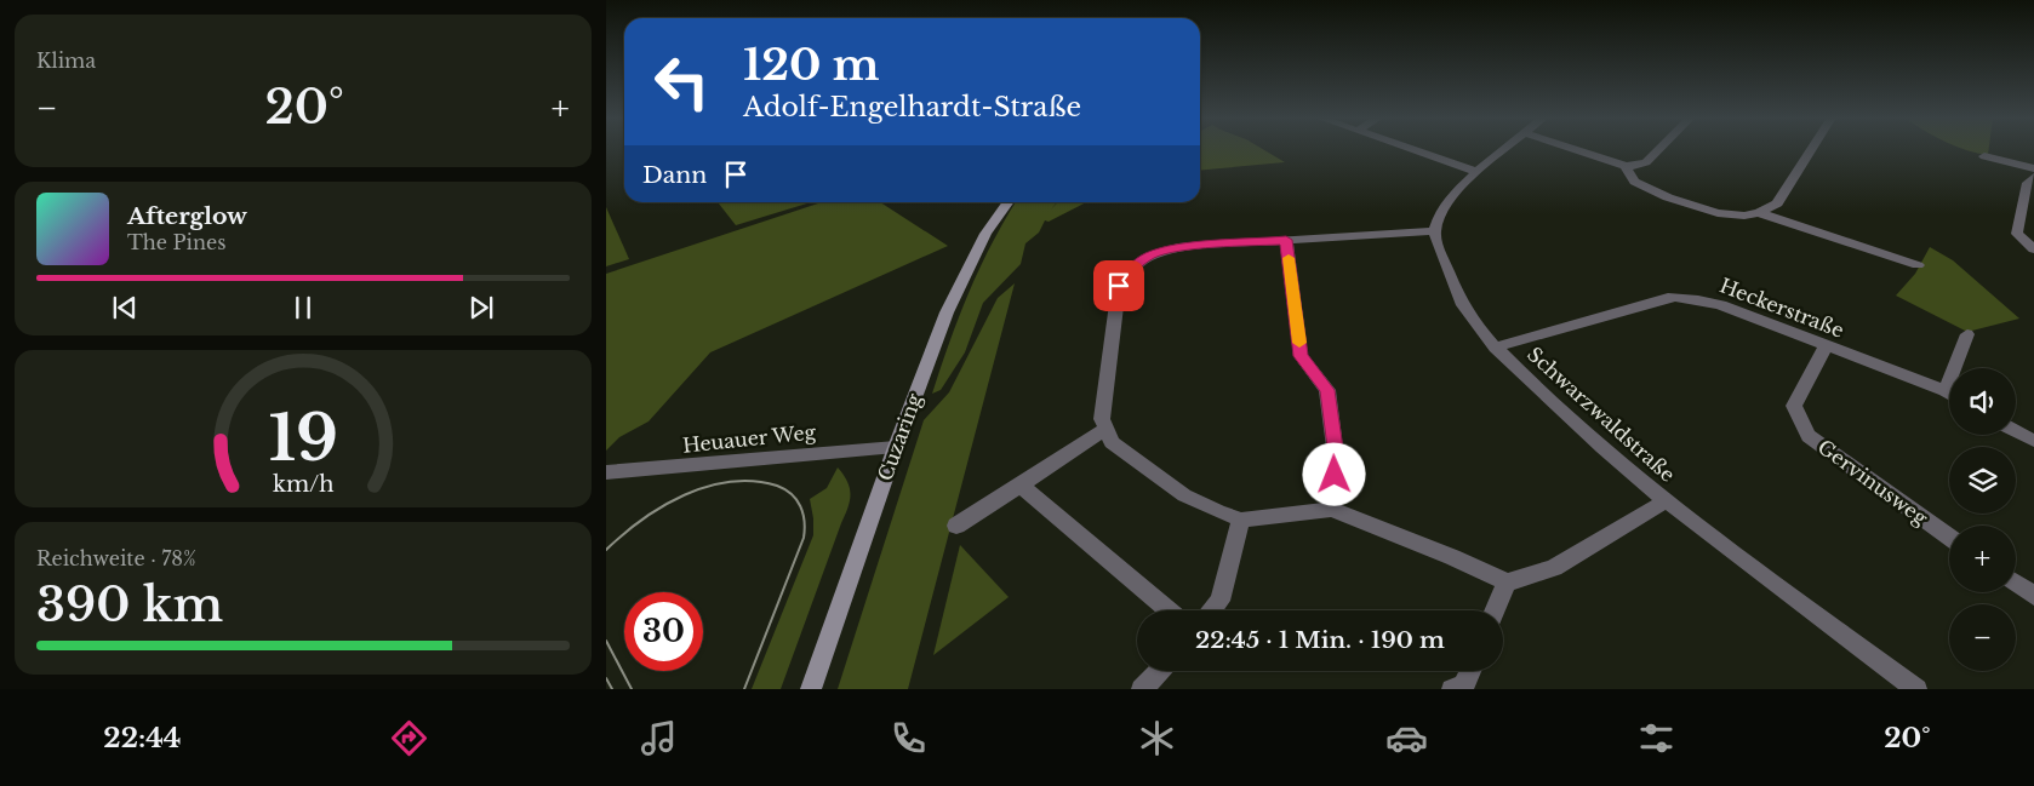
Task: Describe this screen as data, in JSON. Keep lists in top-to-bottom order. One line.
{"streets":{"main road":["Cuzaring"],"street":["Heckerstraße","Schwarzwaldstraße","Heuauer Weg","Gervinusweg"]},"crossings":[["Heckerstraße","Schwarzwaldstraße"],["Heckerstraße","Gervinusweg"],["Cuzaring","Heuauer Weg"]],"page":{"tile":["Klima",["Reichweite · 78%","390 km"]],"turn":["120 m","Adolf-Engelhardt-Straße"],"heat":["−","20°","+"],"then":"Dann","song":["Afterglow","The Pines"],"map_buttons":["+","−"],"limit":"30","trip":"22:45 · 1 Min. · 190 m","tabs":["22:44","20°"],"gauge":["19","km/h"]}}
